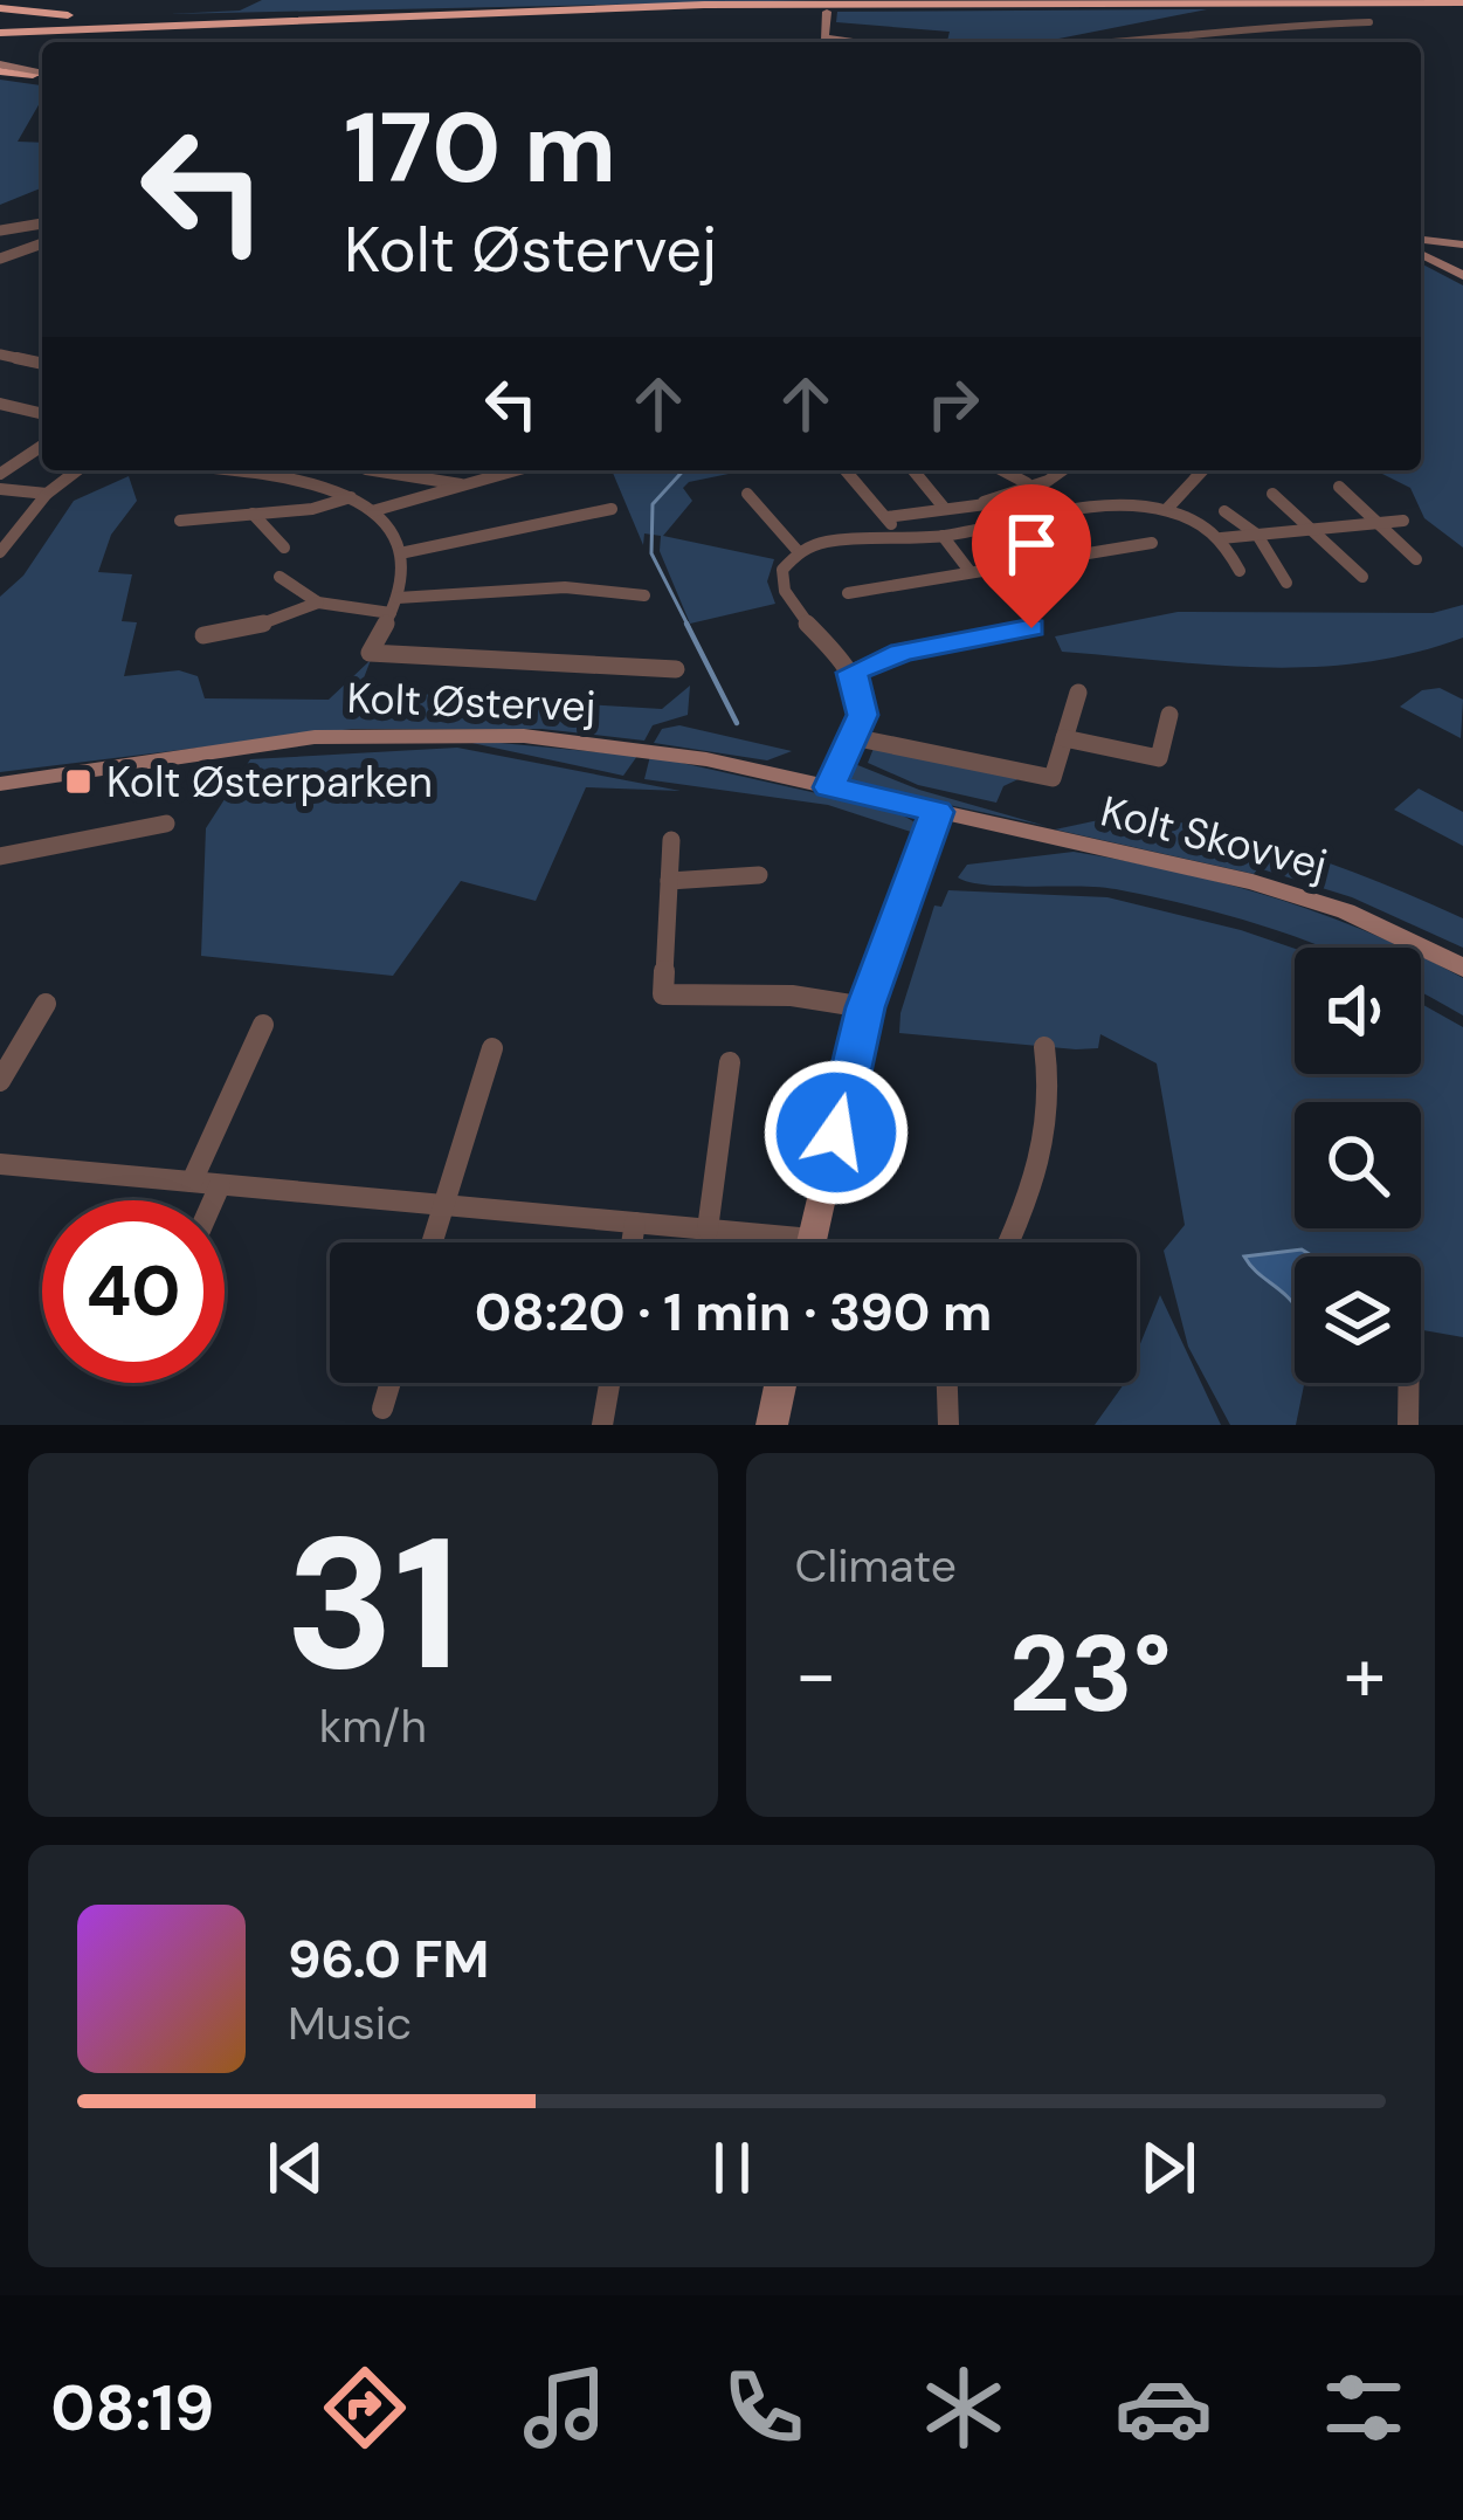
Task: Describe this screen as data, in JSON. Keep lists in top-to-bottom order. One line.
{"streets":{"street":["Kolt Østervej","Kolt Skovvej"]},"crossings":[["Kolt Østervej","Kolt Skovvej"]],"places":{"transit":["Kolt Østerparken"]},"page":{"turn":["170 m","Kolt Østervej"],"limit":"40","trip":"08:20 · 1 min · 390 m","tile":[["31","km/h"],"Climate"],"heat":["−","23°","+"],"song":["96.0 FM","Music"],"tabs":"08:19"}}
